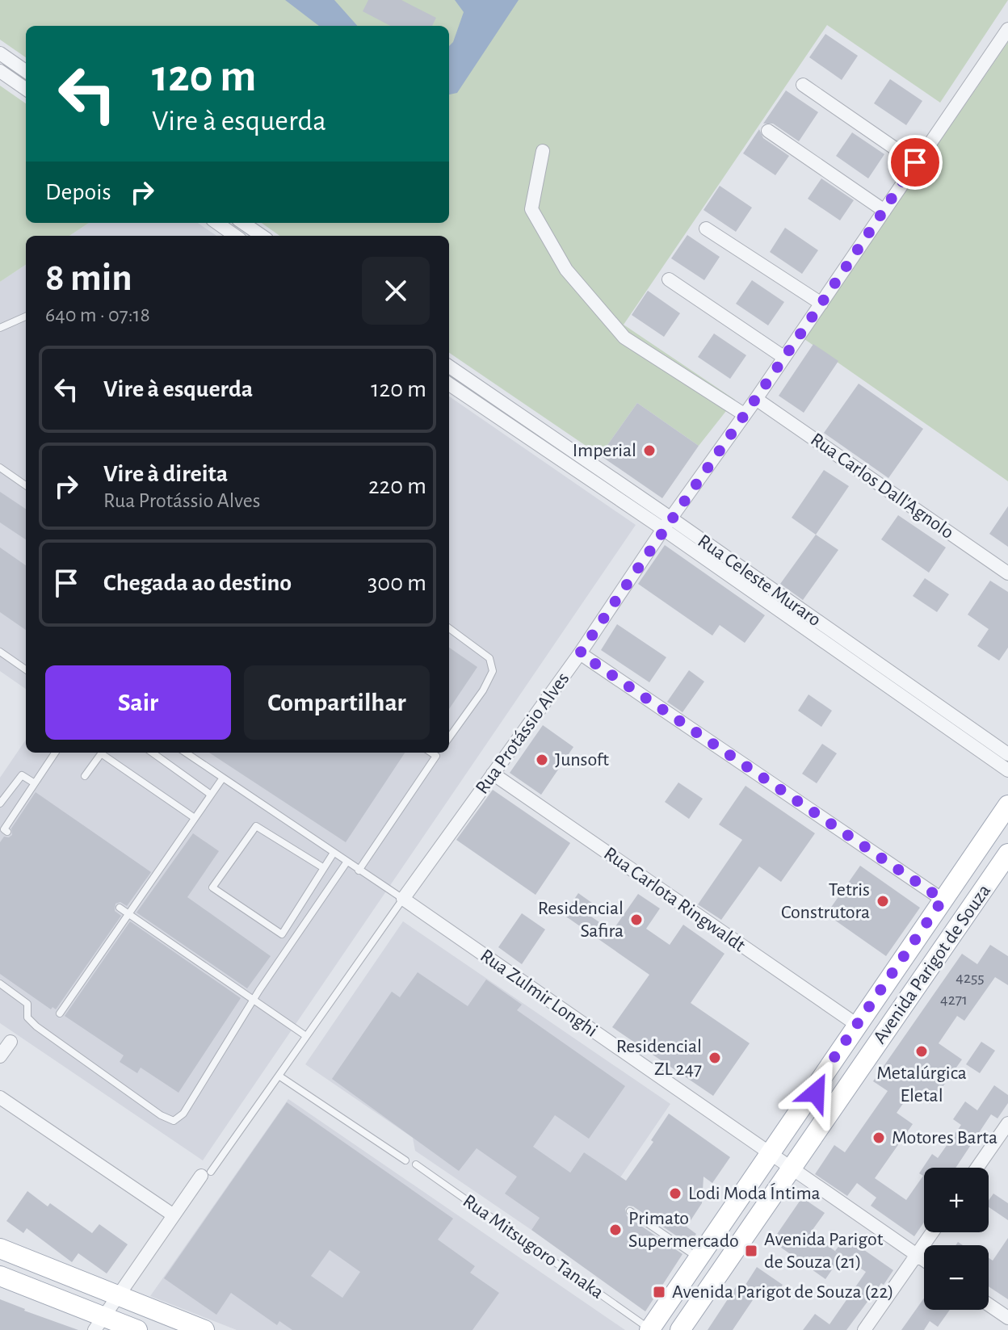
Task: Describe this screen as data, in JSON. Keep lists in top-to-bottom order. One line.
{"streets":{"main road":["Avenida Parigot de Souza"],"street":["Rua Carlos Dall'Agnolo","Rua Celeste Muraro","Rua Protássio Alves","Rua Carlota Ringwaldt","Rua Zulmir Longhi"],"lane":["Rua Mitsugoro Tanaka"]},"crossings":[["Rua Carlos Dall'Agnolo","Rua Protássio Alves"],["Rua Celeste Muraro","Rua Protássio Alves"],["Rua Protássio Alves","Rua Carlota Ringwaldt"],["Rua Protássio Alves","Rua Zulmir Longhi"],["Rua Carlota Ringwaldt","Avenida Parigot de Souza"],["Avenida Parigot de Souza","Rua Zulmir Longhi"],["Avenida Parigot de Souza","Rua Mitsugoro Tanaka"]],"places":{"other":["Imperial","Junsoft","Tetris Construtora","Residencial Safira","Metalúrgica Eletal","Residencial ZL 247","Motores Barta","Lodi Moda Íntima","Primato Supermercado"],"transit":["Avenida Parigot de Souza (21)","Avenida Parigot de Souza (22)"]},"house_numbers":["4255","4271"],"page":{"turn":["120 m","Vire à esquerda"],"then":"Depois","heading":["8 min","640 m · 07:18"],"list":[{"name":"Vire à esquerda","value":"120 m"},{"name":"Vire à direita","note":"Rua Protássio Alves","value":"220 m"},{"name":"Chegada ao destino","value":"300 m"}],"buttons":["Sair","Compartilhar"],"map_buttons":["+","−"]}}
